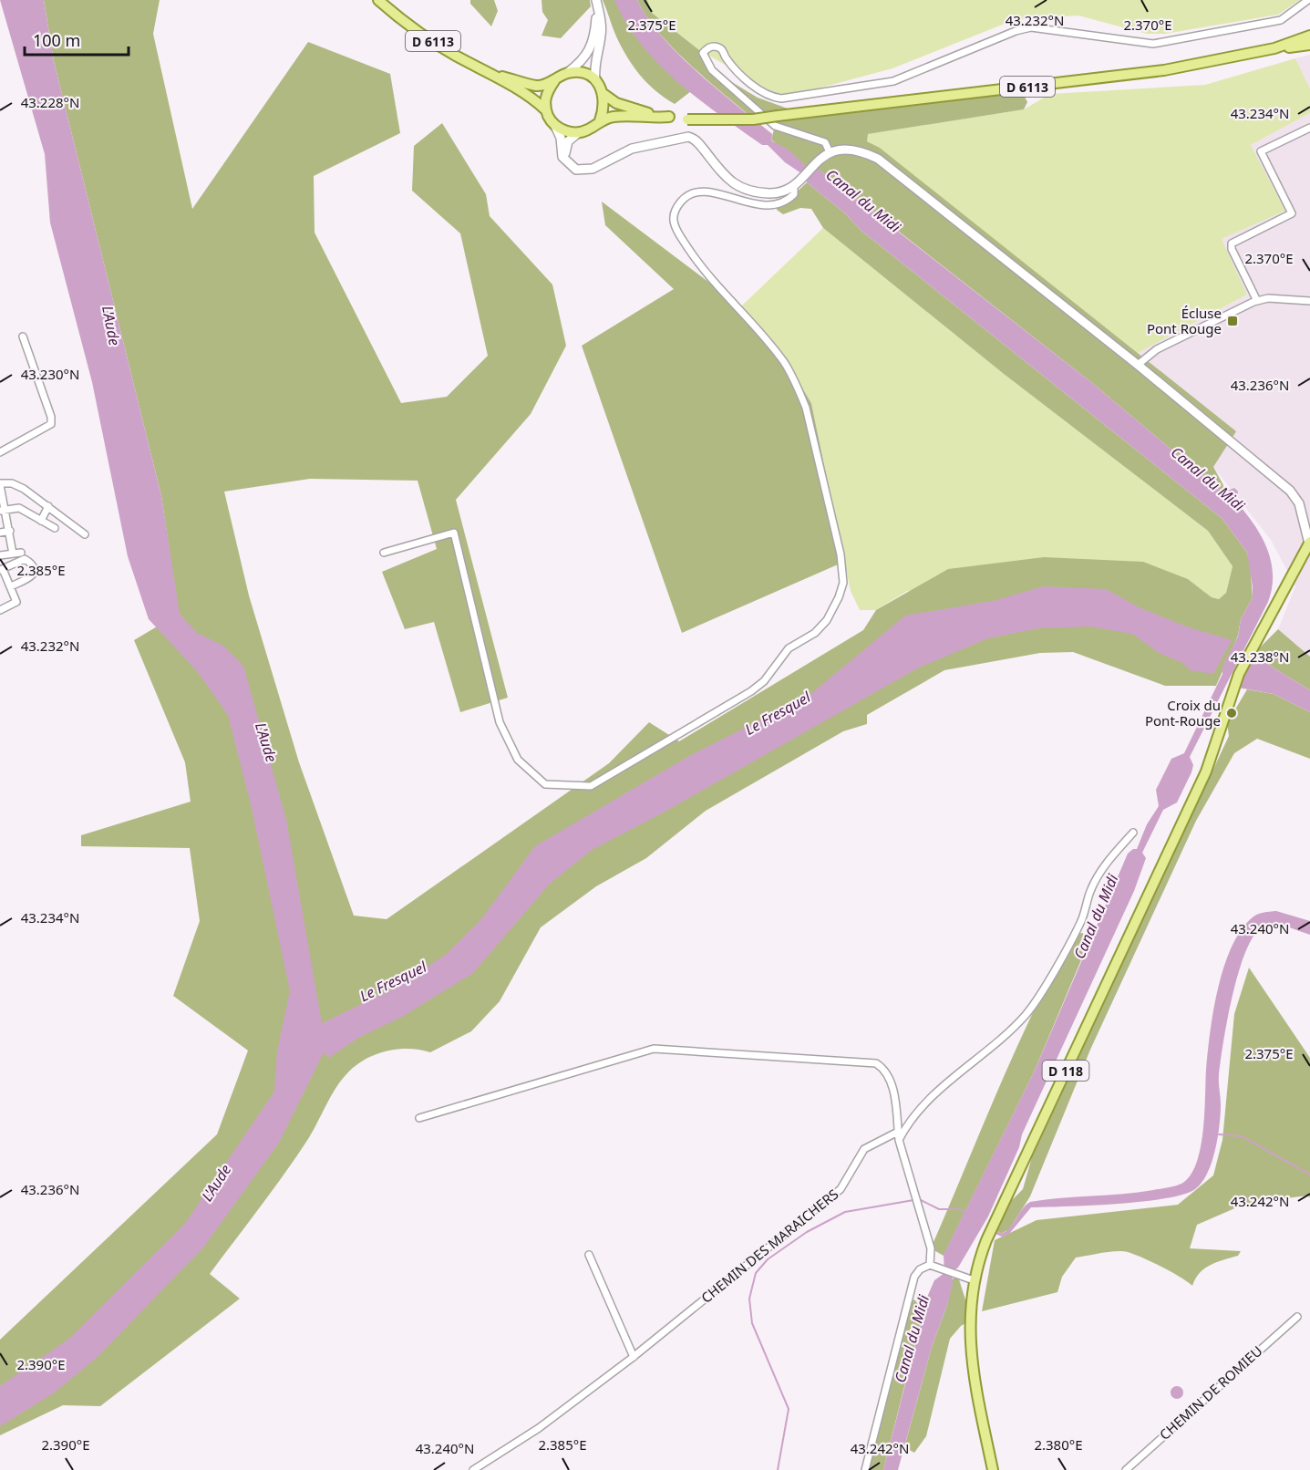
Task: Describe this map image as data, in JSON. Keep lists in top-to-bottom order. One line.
{"streets":{"main road":["D 6113","D 118"],"street":["CHEMIN DES MARAICHERS","CHEMIN DE ROMIEU"]},"water":["Canal du Midi","L'Aude","Le Fresquel"],"places":{"transit":["Écluse Pont Rouge"],"other":["Croix du Pont-Rouge"]},"scale_bar":"100 m","coordinates":["43.232°N","2.375°E","2.370°E","43.228°N","43.234°N","43.230°N","43.236°N","2.385°E","43.238°N","43.240°N","43.242°N","2.390°E","2.380°E"]}
